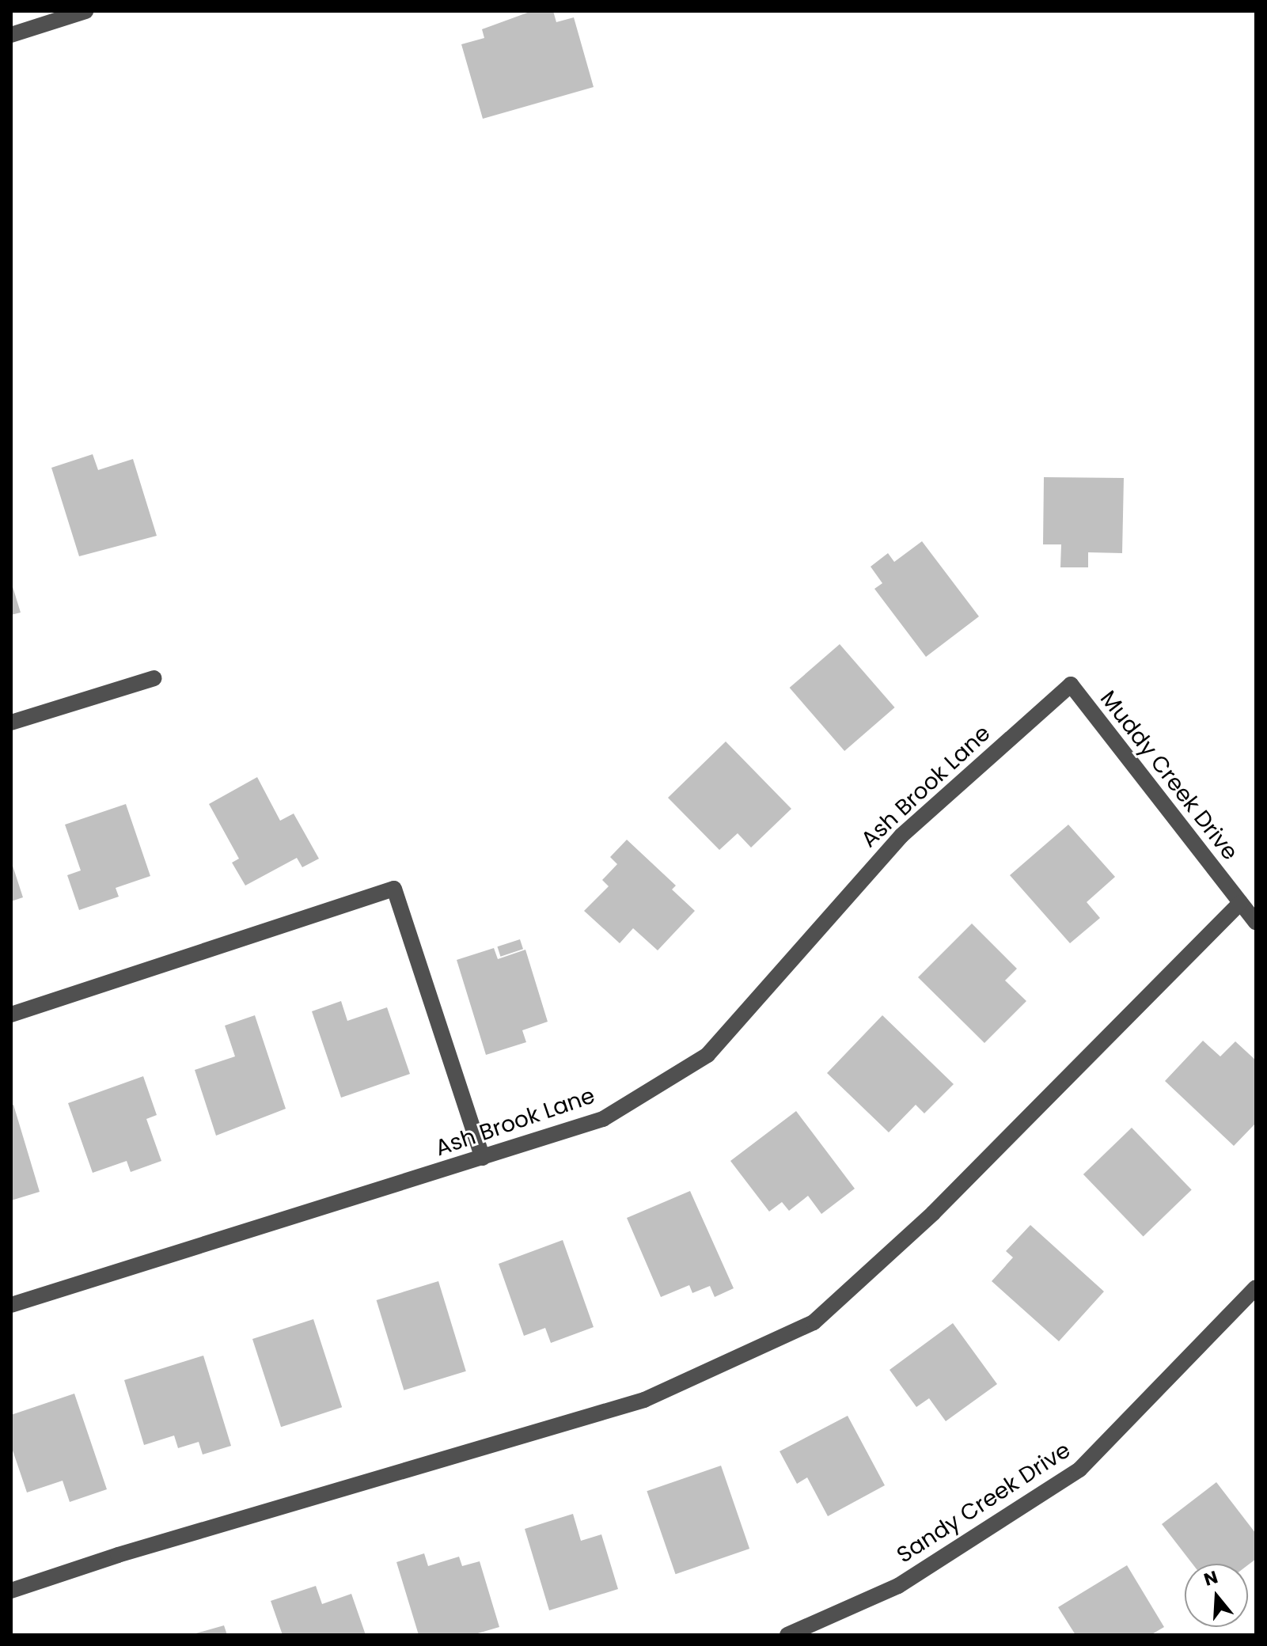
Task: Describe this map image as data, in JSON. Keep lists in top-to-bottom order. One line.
{"streets":{"street":["Muddy Creek Drive","Ash Brook Lane","Sandy Creek Drive"]},"crossings":[["Muddy Creek Drive","Ash Brook Lane"]],"north":"top"}
